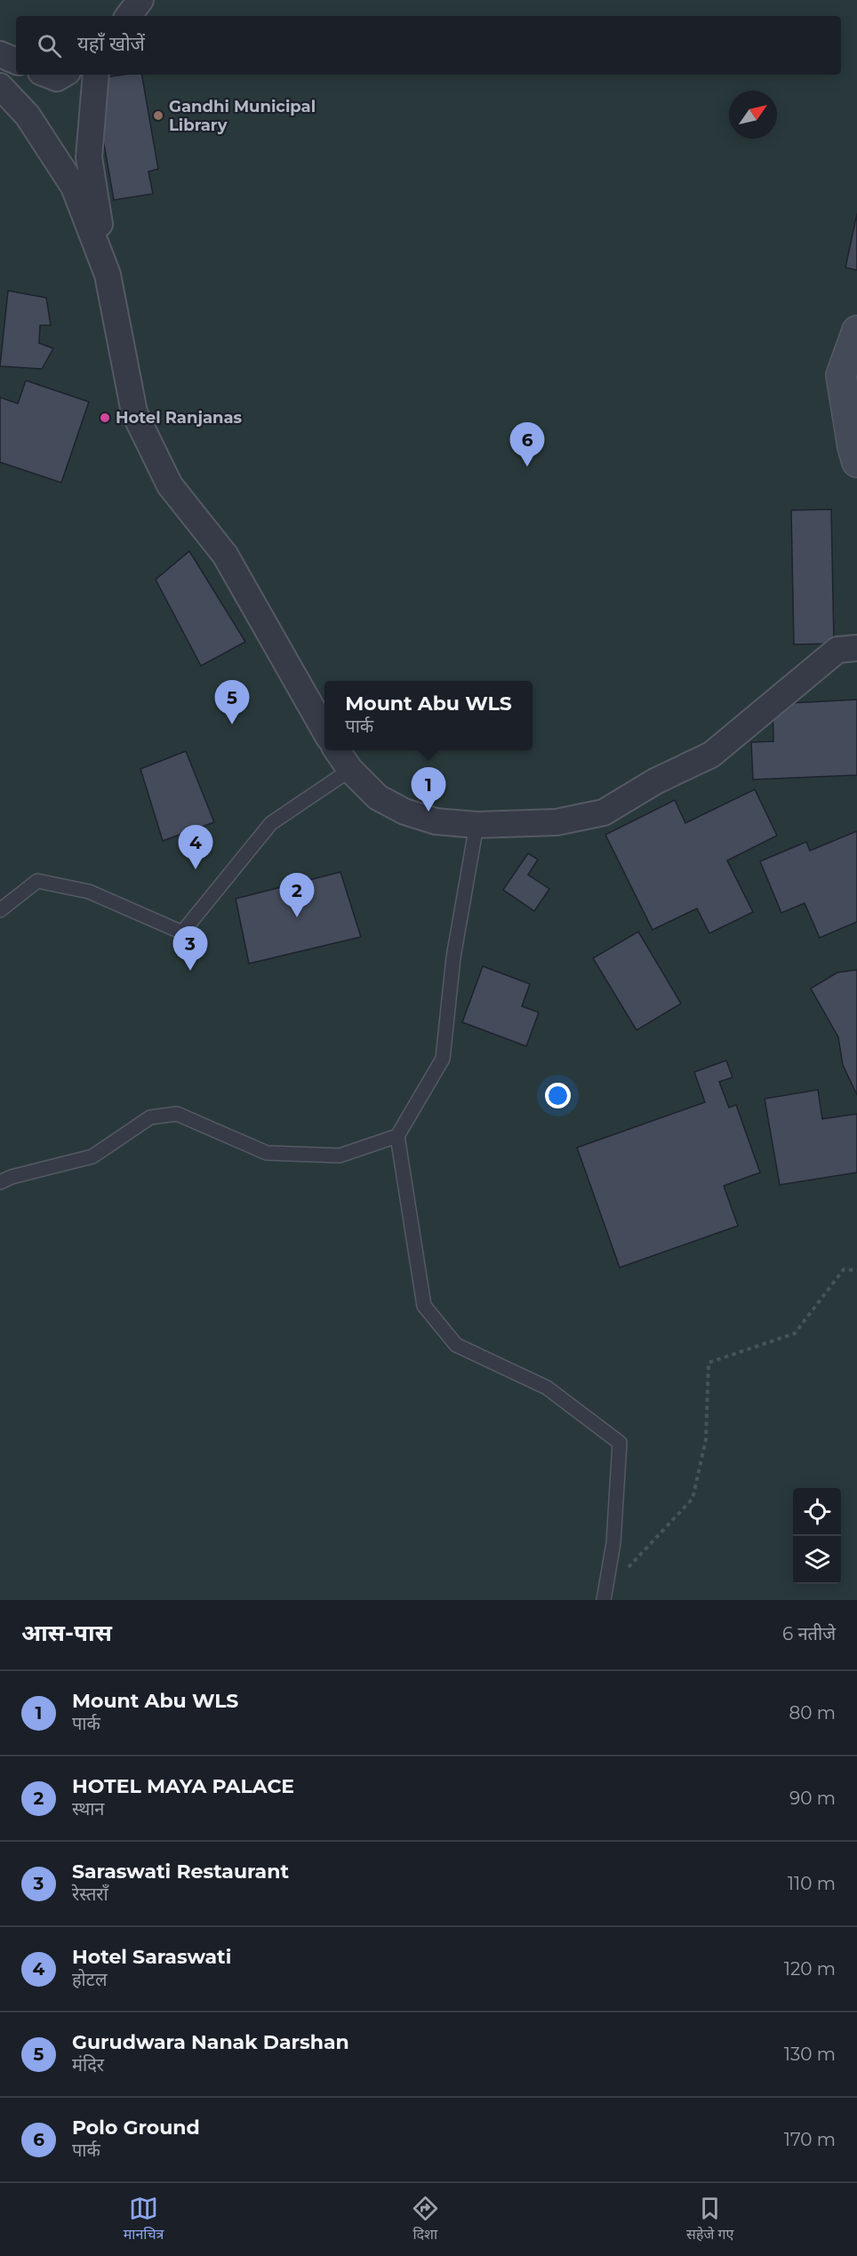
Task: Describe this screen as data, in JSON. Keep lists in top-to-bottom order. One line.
{"places":["Gandhi Municipal Library","Hotel Ranjanas"],"north":"top right","page":{"search":"यहाँ खोजें","pins":["6","5","1","4","2","3"],"popup":["Mount Abu WLS","पार्क"],"heading":["आस-पास","6 नतीजे"],"list":[{"mark":"1","name":"Mount Abu WLS","note":"पार्क","value":"80 m"},{"mark":"2","name":"HOTEL MAYA PALACE","note":"स्थान","value":"90 m"},{"mark":"3","name":"Saraswati Restaurant","note":"रेस्तराँ","value":"110 m"},{"mark":"4","name":"Hotel Saraswati","note":"होटल","value":"120 m"},{"mark":"5","name":"Gurudwara Nanak Darshan","note":"मंदिर","value":"130 m"},{"mark":"6","name":"Polo Ground","note":"पार्क","value":"170 m"}],"nav":["मानचित्र","दिशा","सहेजे गए"]}}
